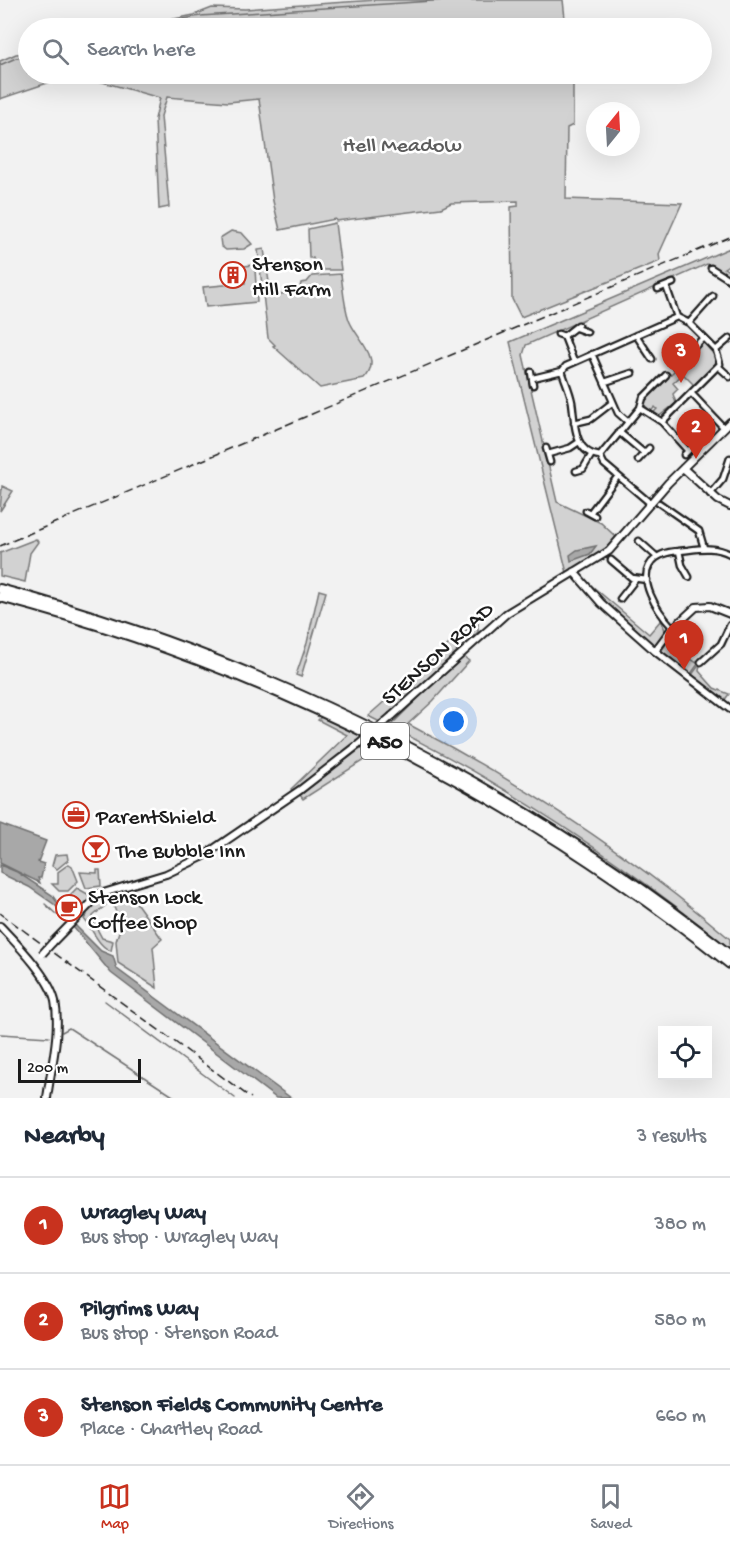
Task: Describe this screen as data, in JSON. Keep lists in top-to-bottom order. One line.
{"streets":{"highway":["A50"],"street":["STENSON ROAD"]},"parks":["Hell Meadow"],"places":{"building":["Stenson Hill Farm"],"office":["ParentShield"],"bar":["The Bubble Inn"],"cafe":["Stenson Lock Coffee Shop"]},"scale_bar":"200 m","north":"top","page":{"search":"Search here","pins":["3","2","1"],"scale":"200 m","heading":["Nearby","3 results"],"list":[{"mark":"1","name":"Wragley Way","note":"Bus stop · Wragley Way","value":"380 m"},{"mark":"2","name":"Pilgrims Way","note":"Bus stop · Stenson Road","value":"580 m"},{"mark":"3","name":"Stenson Fields Community Centre","note":"Place · Chartley Road","value":"660 m"}],"nav":["Map","Directions","Saved"]}}
